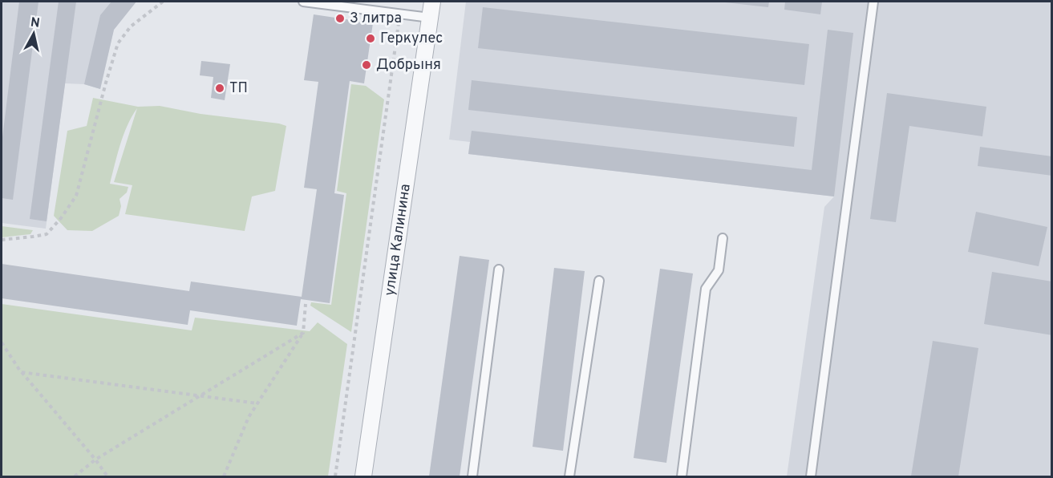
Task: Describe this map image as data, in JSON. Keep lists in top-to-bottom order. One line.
{"streets":{"street":["улица Калинина"]},"places":["3 литра","Геркулес","Добрыня","ТП"],"north":"top"}
